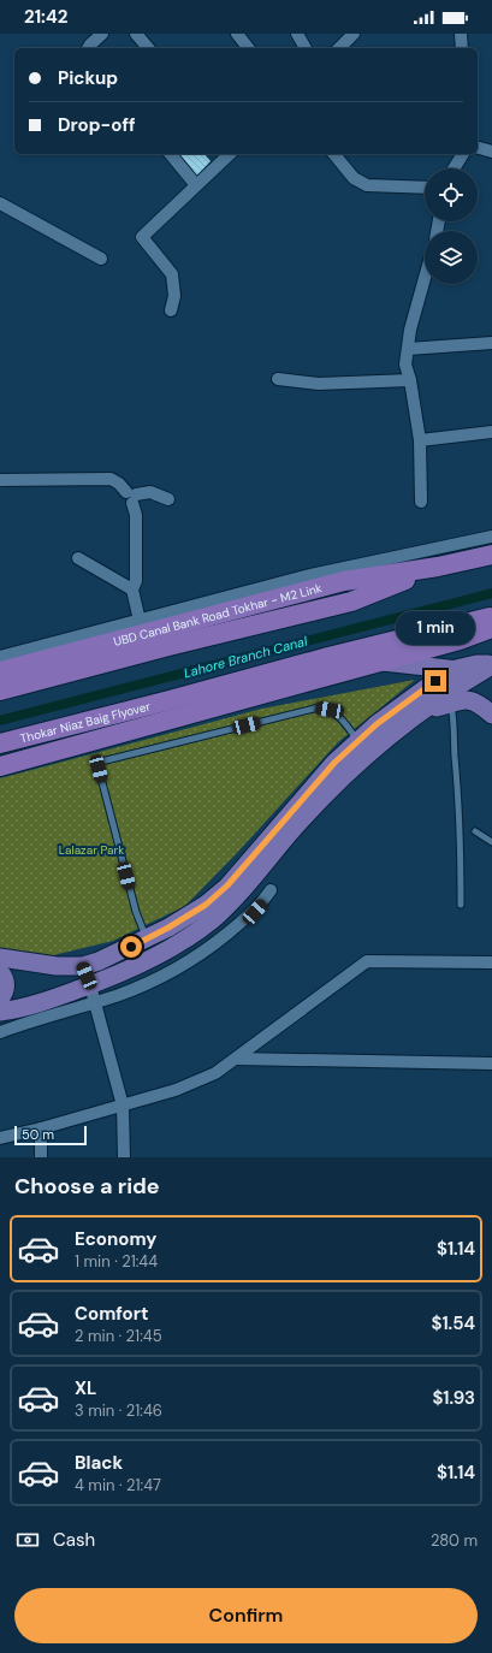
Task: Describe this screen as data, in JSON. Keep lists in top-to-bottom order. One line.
{"streets":{"highway":["UBD Canal Bank Road Tokhar - M2 Link","Thokar Niaz Baig Flyover"]},"water":["Lahore Branch Canal"],"parks":["Lalazar Park"],"scale_bar":"50 m","page":{"status":"21:42","banner":["Pickup","Drop-off"],"bubble":"1 min","scale":"50 m","heading":"Choose a ride","list":[{"name":"Economy","note":"1 min · 21:44","value":"$1.14"},{"name":"Comfort","note":"2 min · 21:45","value":"$1.54"},{"name":"XL","note":"3 min · 21:46","value":"$1.93"},{"name":"Black","note":"4 min · 21:47","value":"$1.14"}],"pay":["Cash","280 m"],"buttons":"Confirm"}}
